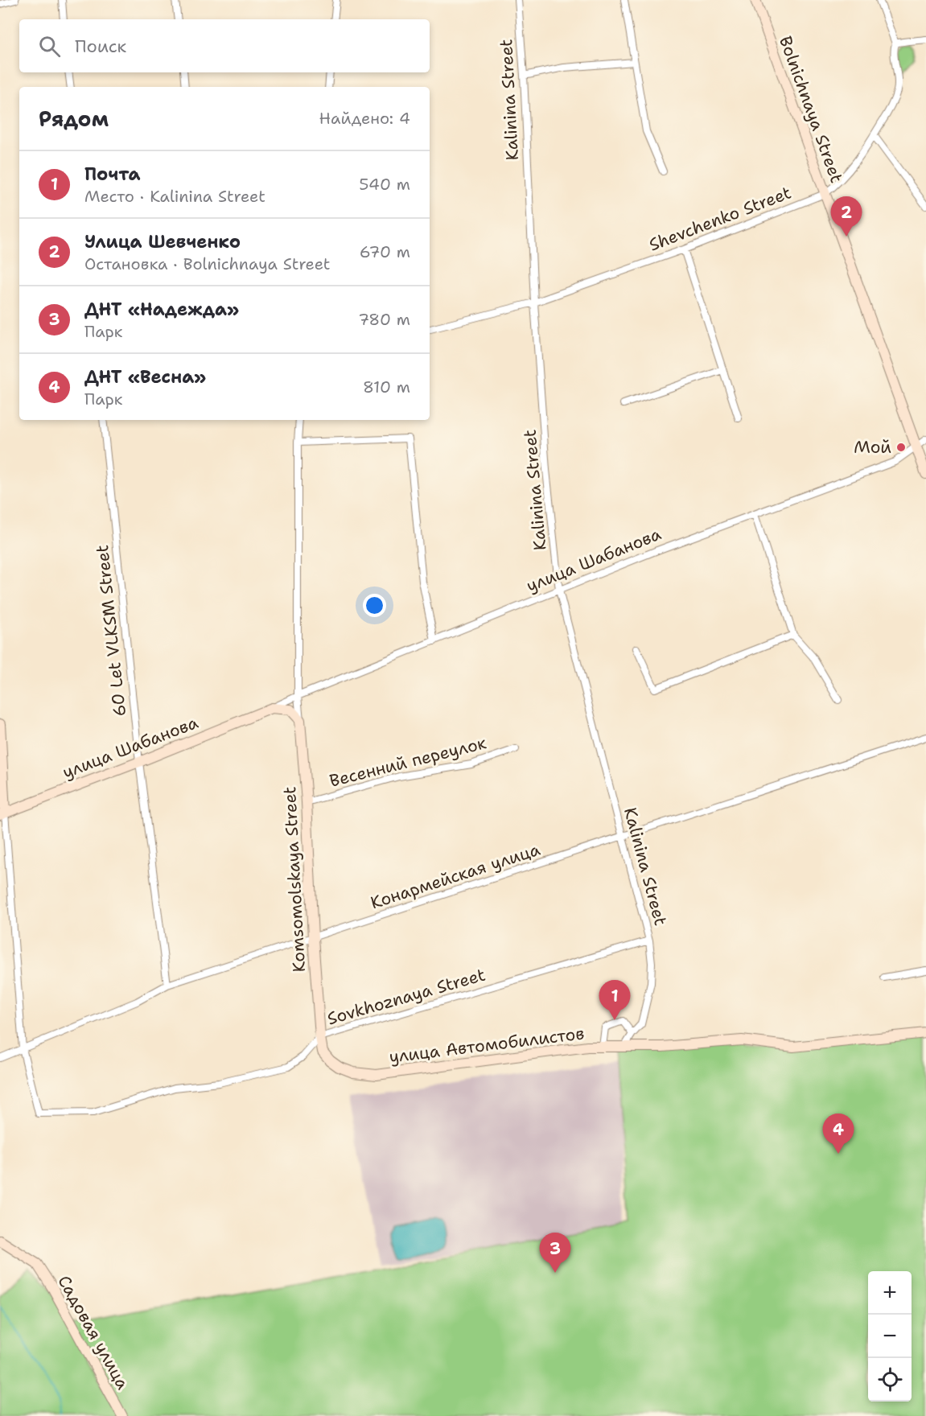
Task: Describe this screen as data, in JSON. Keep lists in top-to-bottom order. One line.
{"streets":{"street":["Kalinina Street","Bolnichnaya Street","Shevchenko Street","улица Шабанова","60 Let VLKSM Street","Весенний переулок","Конармейская улица","Komsomolskaya Street","Sovkhoznaya Street","улица Автомобилистов","Садовая улица"]},"crossings":[["Kalinina Street","Shevchenko Street"],["Kalinina Street","улица Шабанова"],["Kalinina Street","Конармейская улица"],["Kalinina Street","Sovkhoznaya Street"],["Kalinina Street","улица Автомобилистов"],["Bolnichnaya Street","Shevchenko Street"],["Bolnichnaya Street","улица Шабанова"],["улица Шабанова","60 Let VLKSM Street"],["улица Шабанова","Komsomolskaya Street"],["60 Let VLKSM Street","Конармейская улица"],["Весенний переулок","Komsomolskaya Street"],["Конармейская улица","Komsomolskaya Street"],["Конармейская улица","Sovkhoznaya Street"],["Komsomolskaya Street","Sovkhoznaya Street"],["Komsomolskaya Street","улица Автомобилистов"],["Sovkhoznaya Street","улица Автомобилистов"]],"places":["Мой"],"page":{"search":"Поиск","heading":["Рядом","Найдено: 4"],"list":[{"mark":"1","name":"Почта","note":"Место · Kalinina Street","value":"540 m"},{"mark":"2","name":"Улица Шевченко","note":"Остановка · Bolnichnaya Street","value":"670 m"},{"mark":"3","name":"ДНТ «Надежда»","note":"Парк","value":"780 m"},{"mark":"4","name":"ДНТ «Весна»","note":"Парк","value":"810 m"}],"pins":["2","1","4","3"],"map_buttons":["+","−"]}}
